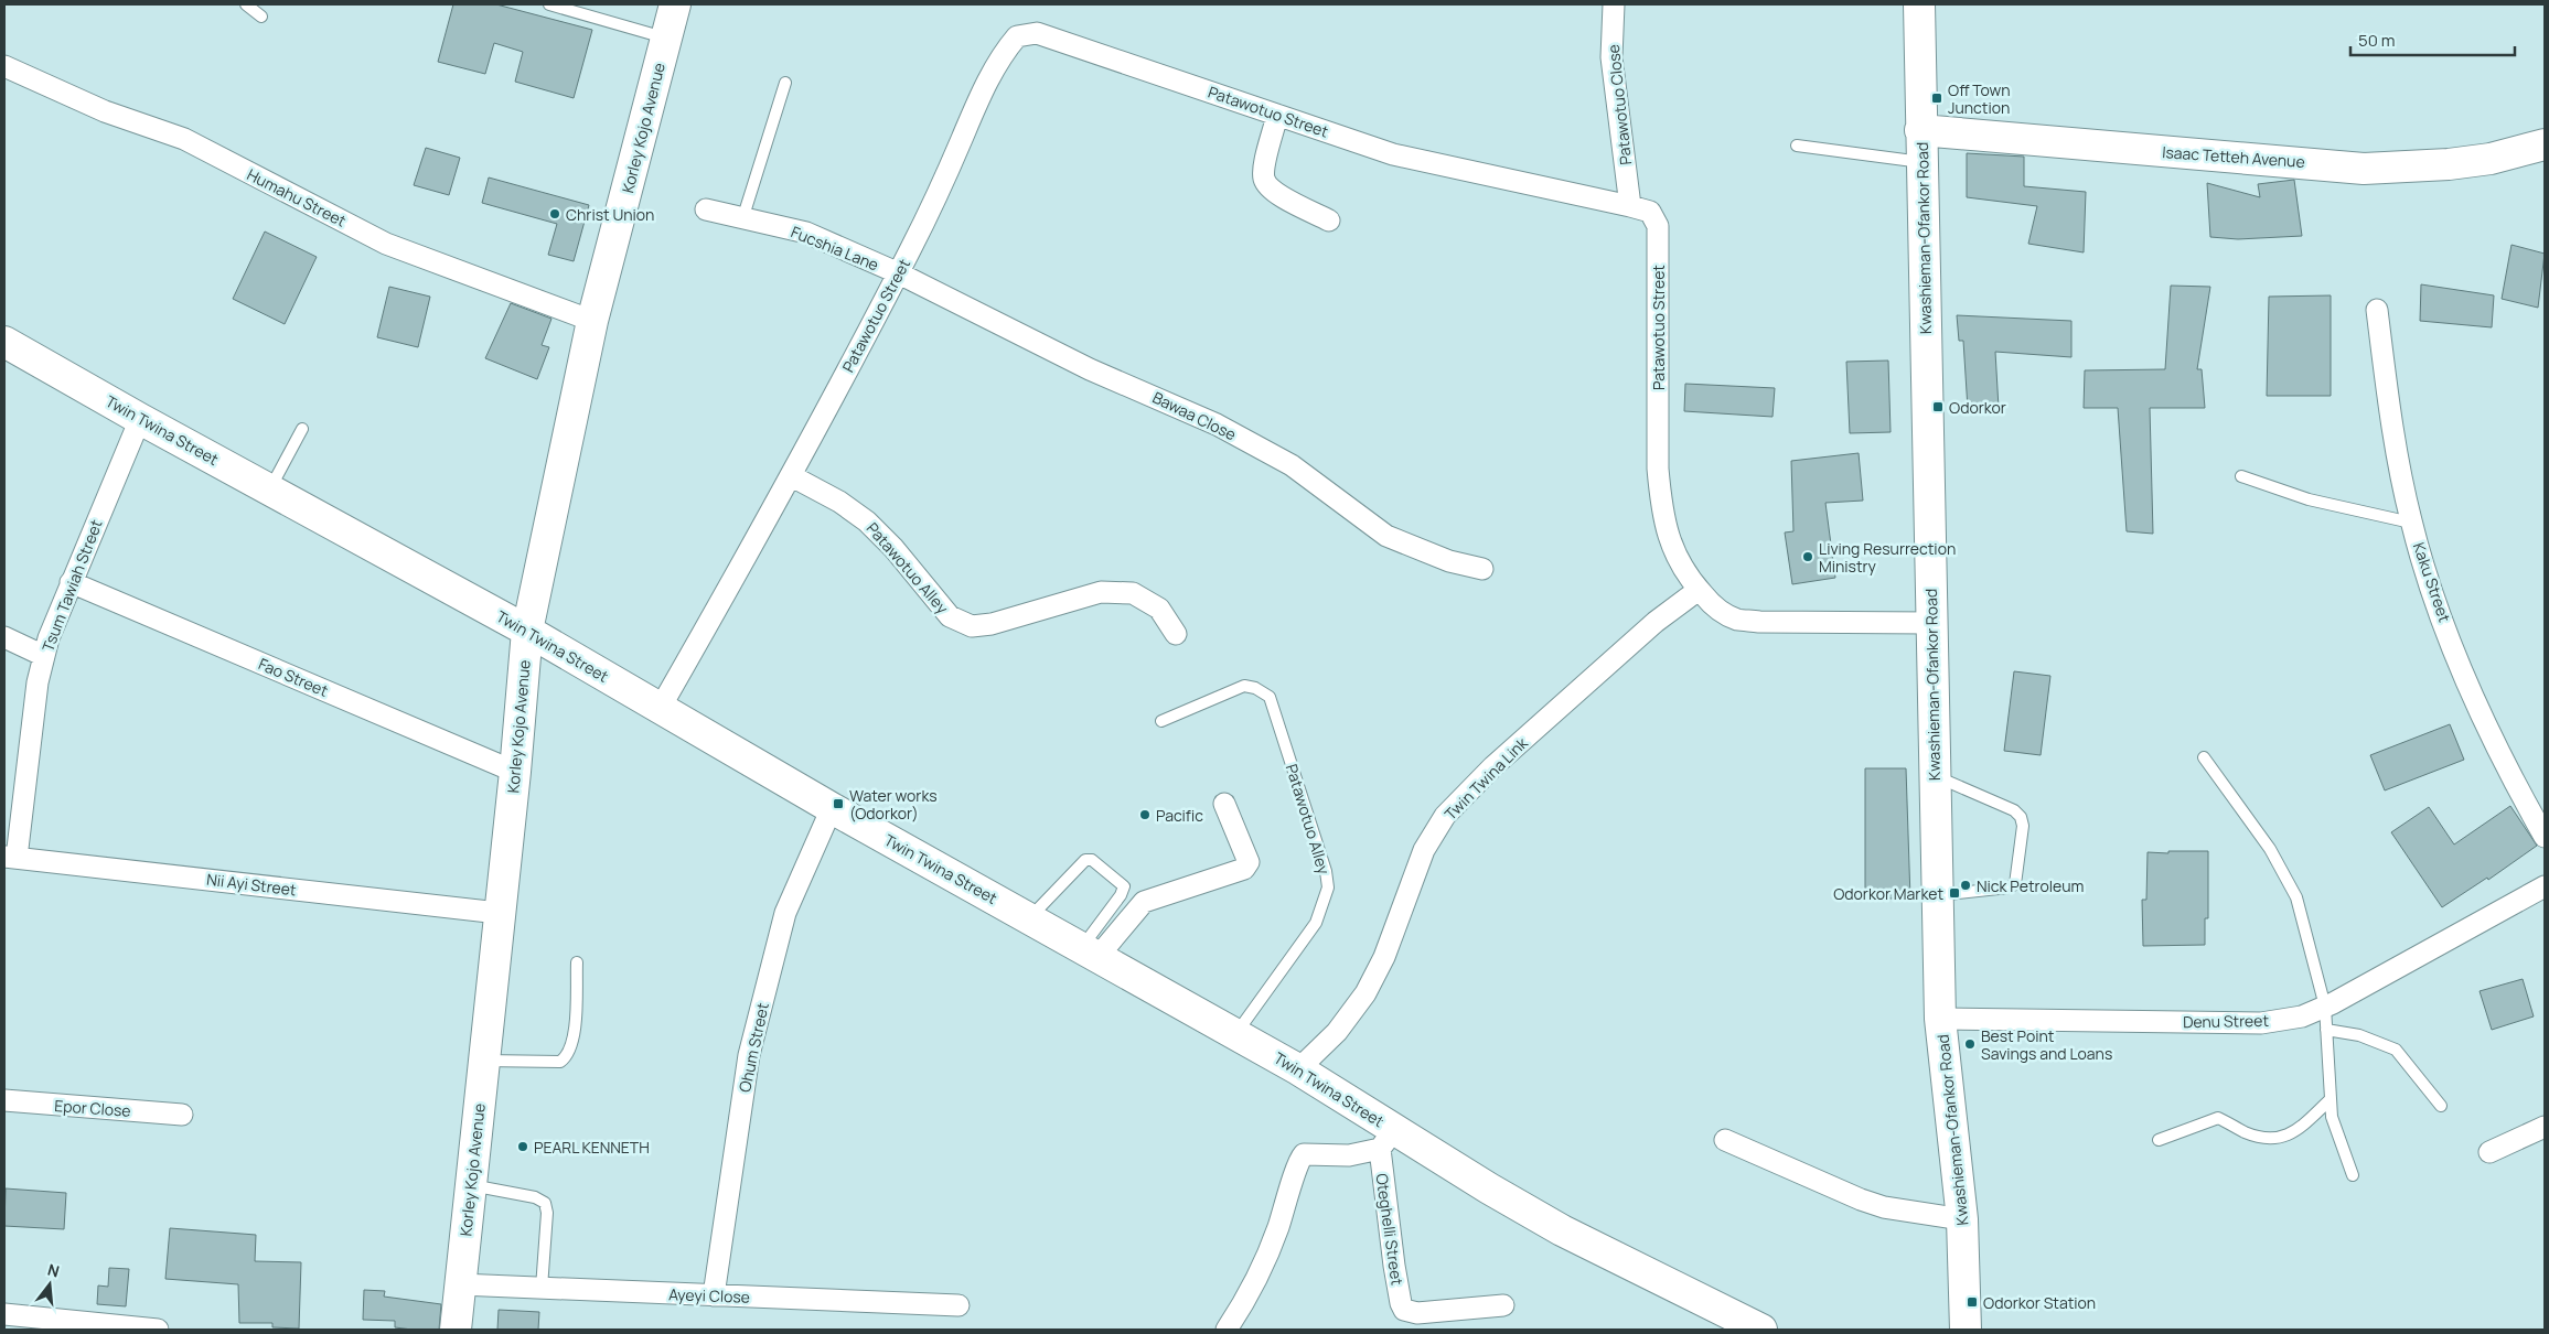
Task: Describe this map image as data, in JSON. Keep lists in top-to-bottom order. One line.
{"streets":{"main road":["Korley Kojo Avenue","Isaac Tetteh Avenue","Kwashieman-Ofankor Road","Twin Twina Street"],"street":["Patawotuo Close","Patawotuo Street","Humahu Street","Fucshia Lane","Bawaa Close","Patawotuo Alley","Kaku Street","Tsum Tawiah Street","Fao Street","Twin Twina Link","Nii Ayi Street","Denu Street","Ohum Street","Epor Close","Oteghelli Street","Ayeyi Close"]},"crossings":[["Patawotuo Close","Patawotuo Street"],["Patawotuo Street","Kwashieman-Ofankor Road"],["Patawotuo Street","Fucshia Lane"],["Patawotuo Street","Bawaa Close"],["Patawotuo Street","Twin Twina Street"],["Patawotuo Street","Patawotuo Alley"],["Patawotuo Street","Twin Twina Link"],["Korley Kojo Avenue","Humahu Street"],["Korley Kojo Avenue","Twin Twina Street"],["Korley Kojo Avenue","Fao Street"],["Korley Kojo Avenue","Nii Ayi Street"],["Korley Kojo Avenue","Ayeyi Close"],["Isaac Tetteh Avenue","Kwashieman-Ofankor Road"],["Kwashieman-Ofankor Road","Denu Street"],["Fucshia Lane","Bawaa Close"],["Twin Twina Street","Patawotuo Alley"],["Twin Twina Street","Tsum Tawiah Street"],["Twin Twina Street","Twin Twina Link"],["Twin Twina Street","Ohum Street"],["Twin Twina Street","Oteghelli Street"],["Tsum Tawiah Street","Fao Street"],["Tsum Tawiah Street","Nii Ayi Street"],["Ohum Street","Ayeyi Close"]],"places":{"transit":["Off Town Junction","Odorkor","Water works (Odorkor)","Odorkor Market","Odorkor Station"],"other":["Christ Union","Living Resurrection Ministry","Pacific","Nick Petroleum","Best Point Savings and Loans","PEARL KENNETH"]},"scale_bar":"50 m","north":"top"}
